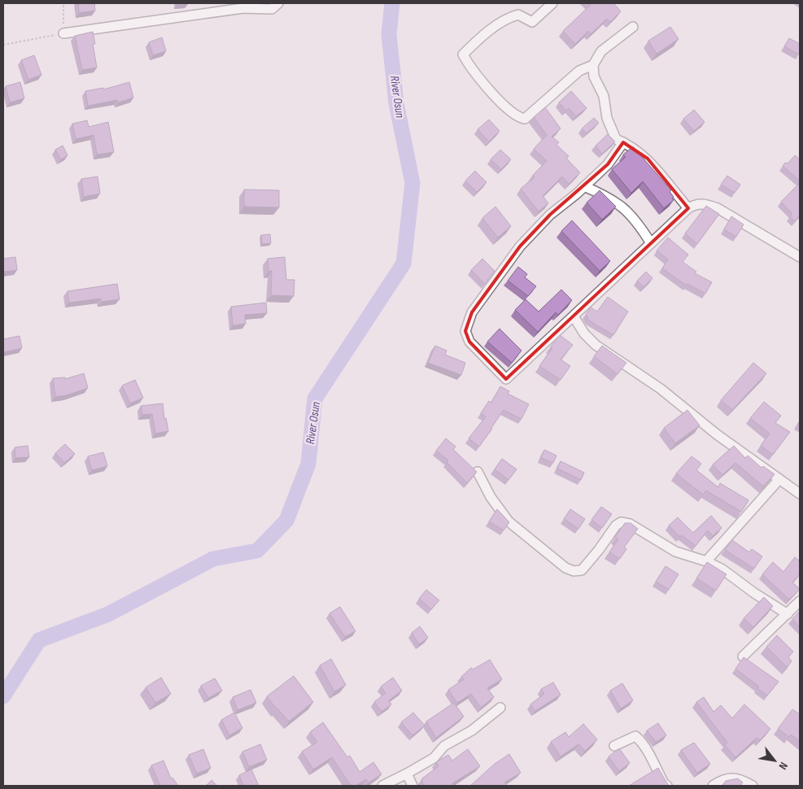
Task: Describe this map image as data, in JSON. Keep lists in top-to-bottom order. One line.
{"water":["River Osun"],"north":"bottom right"}
